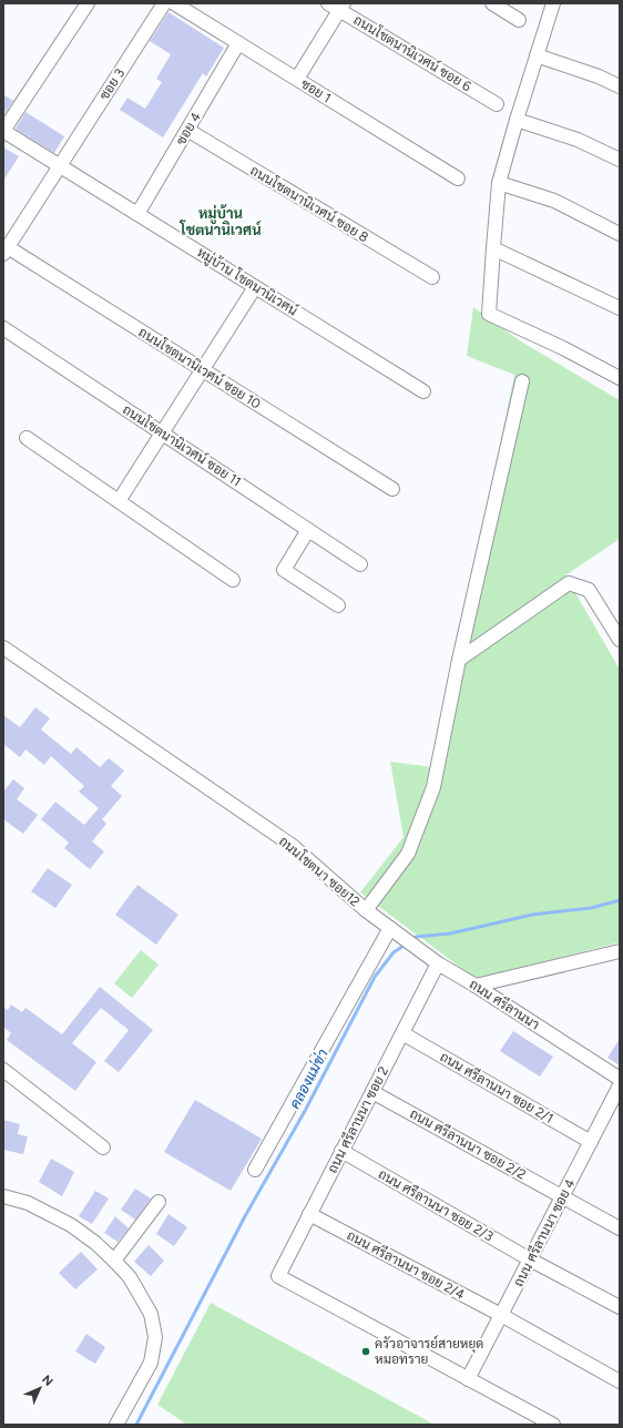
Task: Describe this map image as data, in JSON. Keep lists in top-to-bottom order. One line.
{"streets":{"street":["ถนนโชตนานิเวศน์ ซอย 6","ซอย 3","ซอย 1","ซอย 4","ถนนโชตนานิเวศน์ ซอย 8","หมู่บ้าน โชตนานิเวศน์","ถนนโชตนานิเวศน์ ซอย 10","ถนนโชตนานิเวศน์ ซอย 11","ถนนโชตนา ซอย12","ถนน ศรีลานนา","ถนน ศรีลานนา ซอย 2/1","ถนน ศรีลานนา ซอย 2","ถนน ศรีลานนา ซอย 2/2","ถนน ศรีลานนา ซอย 2/3","ถนน ศรีลานนา ซอย 4","ถนน ศรีลานนา ซอย 2/4"]},"crossings":[["ซอย 3","หมู่บ้าน โชตนานิเวศน์"],["ซอย 3","ถนนโชตนานิเวศน์ ซอย 10"],["ซอย 1","ซอย 4"],["ซอย 4","ถนนโชตนานิเวศน์ ซอย 8"],["ซอย 4","หมู่บ้าน โชตนานิเวศน์"],["ถนนโชตนา ซอย12","ถนน ศรีลานนา"],["ถนน ศรีลานนา","ถนน ศรีลานนา ซอย 2"],["ถนน ศรีลานนา ซอย 2/1","ถนน ศรีลานนา ซอย 2"],["ถนน ศรีลานนา ซอย 2/1","ถนน ศรีลานนา ซอย 4"],["ถนน ศรีลานนา ซอย 2","ถนน ศรีลานนา ซอย 2/2"],["ถนน ศรีลานนา ซอย 2","ถนน ศรีลานนา ซอย 2/3"],["ถนน ศรีลานนา ซอย 2","ถนน ศรีลานนา ซอย 4"],["ถนน ศรีลานนา ซอย 2","ถนน ศรีลานนา ซอย 2/4"],["ถนน ศรีลานนา ซอย 2/2","ถนน ศรีลานนา ซอย 4"],["ถนน ศรีลานนา ซอย 2/3","ถนน ศรีลานนา ซอย 4"],["ถนน ศรีลานนา ซอย 4","ถนน ศรีลานนา ซอย 2/4"]],"districts":["หมู่บ้าน โชตนานิเวศน์"],"water":["คลองแม่ข่า"],"places":["ครัวอาจารย์สายหยุด หมอทราย"],"north":"top right"}
